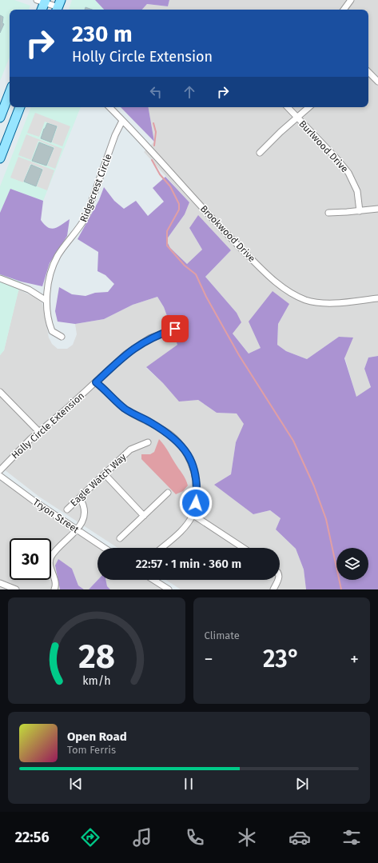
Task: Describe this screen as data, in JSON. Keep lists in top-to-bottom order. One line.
{"streets":{"street":["Burlwood Drive","Ridgecrest Circle","Brookwood Drive","Holly Circle Extension","Eagle Watch Way","Tryon Street"]},"crossings":[["Ridgecrest Circle","Brookwood Drive"]],"page":{"turn":["230 m","Holly Circle Extension"],"limit":"30","trip":"22:57 · 1 min · 360 m","tile":"Climate","heat":["−","23°","+"],"song":["Open Road","Tom Ferris"],"tabs":"22:56","gauge":["28","km/h"]}}
